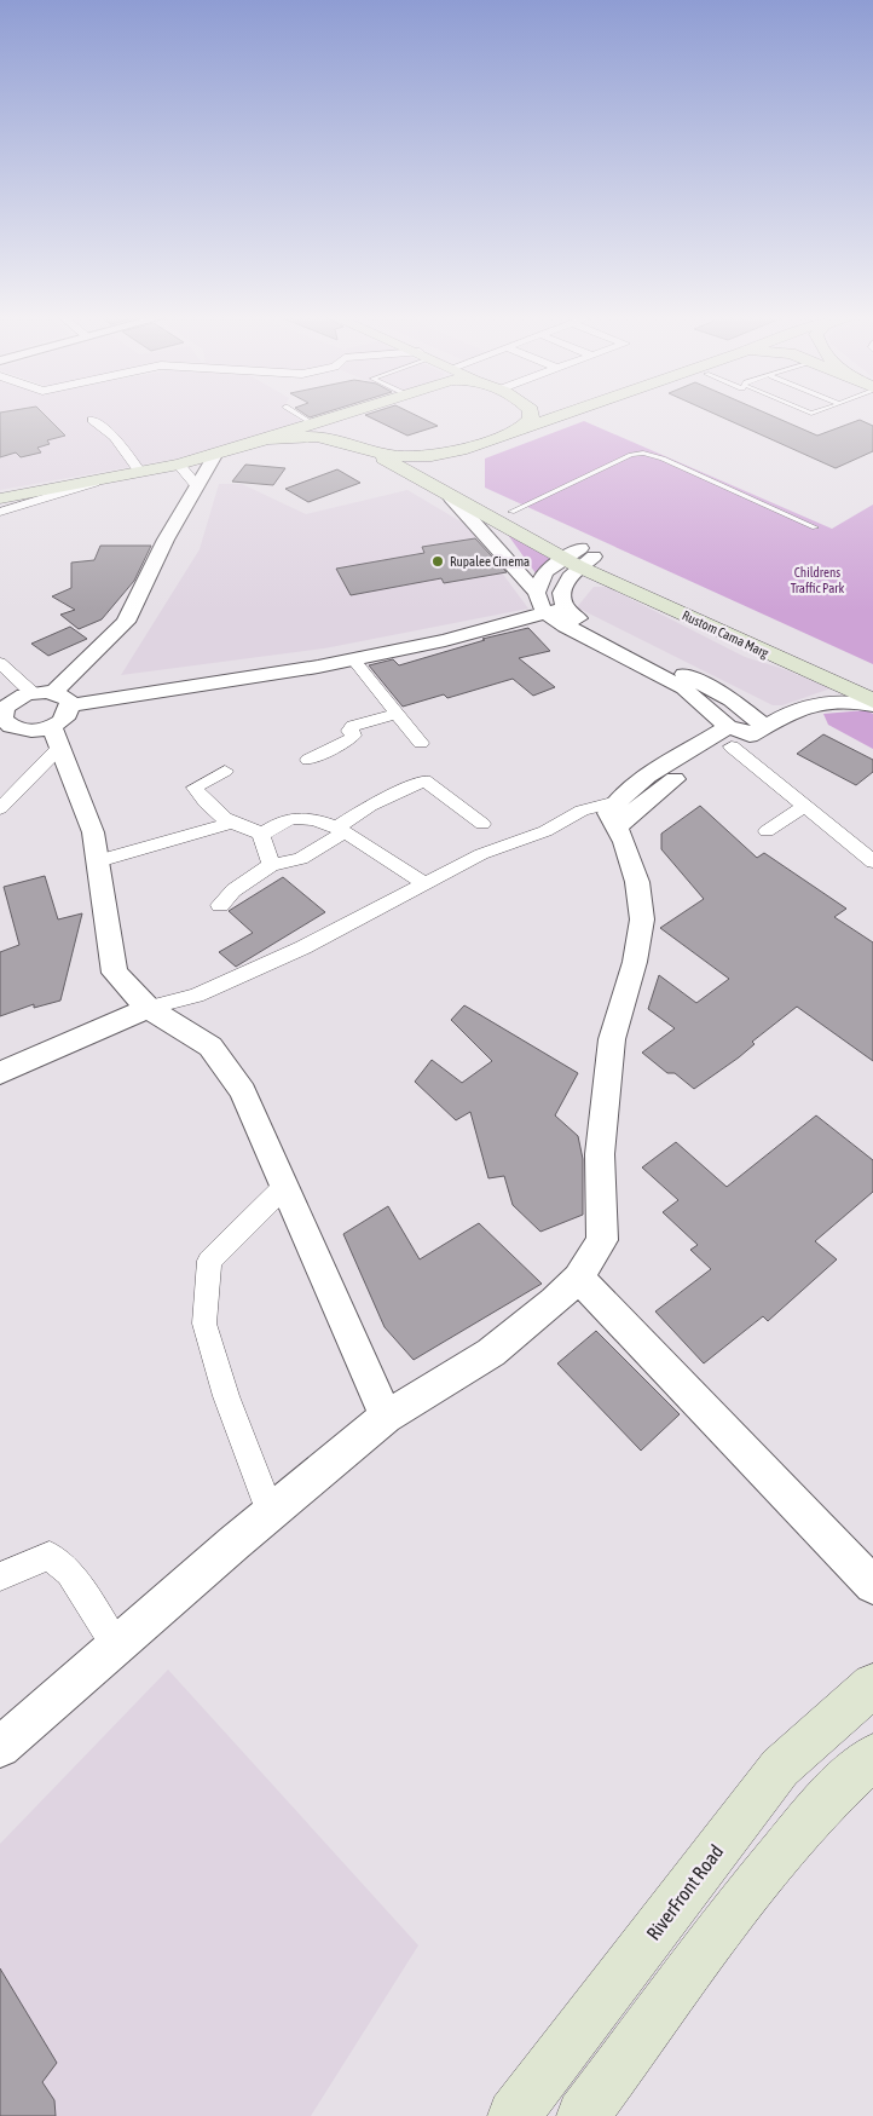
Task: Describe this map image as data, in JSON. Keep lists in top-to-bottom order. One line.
{"streets":{"main road":["Rustom Cama Marg","RiverFront Road"]},"parks":["Childrens Traffic Park"],"places":["Rupalee Cinema"]}
